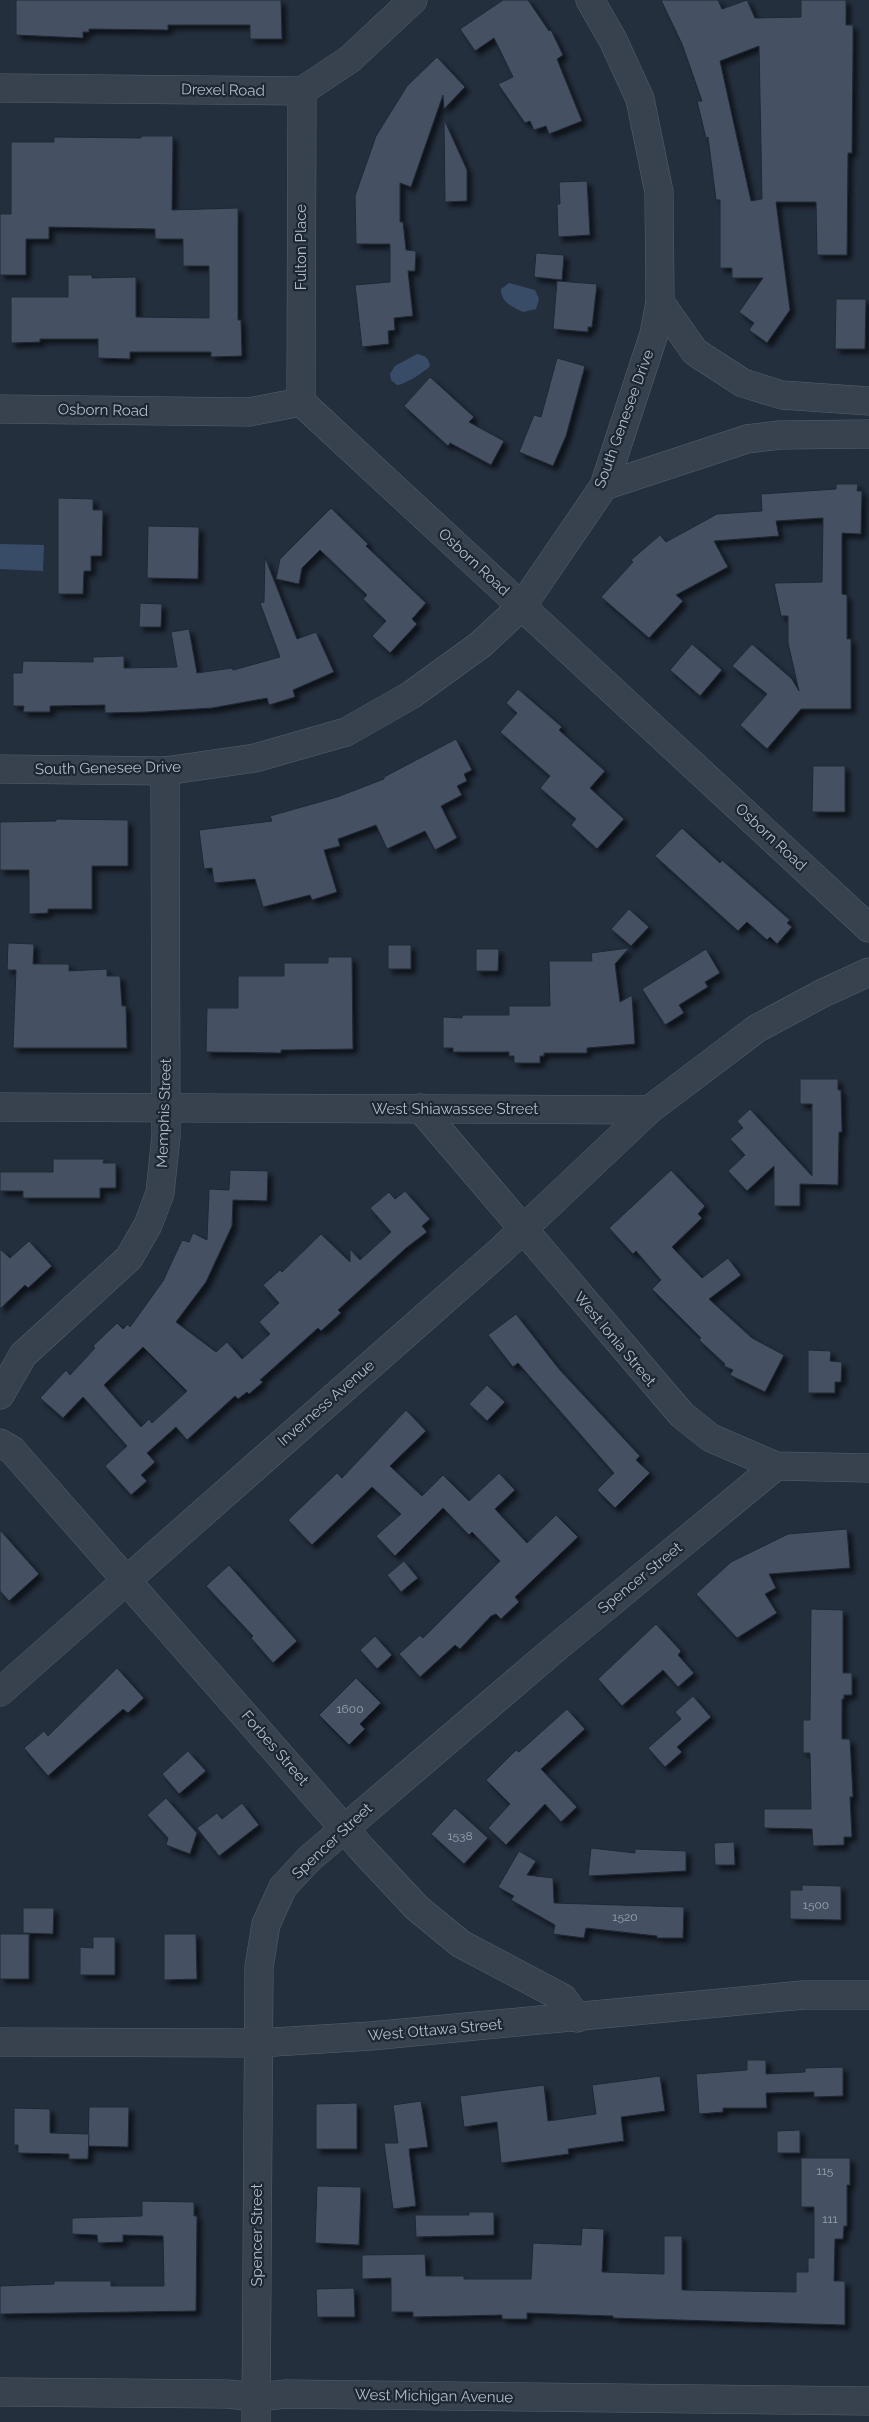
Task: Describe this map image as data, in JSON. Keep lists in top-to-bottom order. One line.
{"streets":{"street":["Drexel Road","Fulton Place","Osborn Road","South Genesee Drive","West Shiawassee Street","Memphis Street","West Ionia Street","Inverness Avenue","Spencer Street","Forbes Street","West Ottawa Street","West Michigan Avenue"]},"crossings":[["Drexel Road","Fulton Place"],["Fulton Place","Osborn Road"],["Osborn Road","South Genesee Drive"],["South Genesee Drive","Memphis Street"],["West Shiawassee Street","Memphis Street"],["West Shiawassee Street","West Ionia Street"],["West Shiawassee Street","Inverness Avenue"],["West Ionia Street","Inverness Avenue"],["West Ionia Street","Spencer Street"],["Inverness Avenue","Forbes Street"],["Spencer Street","Forbes Street"],["Spencer Street","West Ottawa Street"],["Spencer Street","West Michigan Avenue"],["Forbes Street","West Ottawa Street"]],"house_numbers":["1600","1538","1500","1520","115","111"]}
